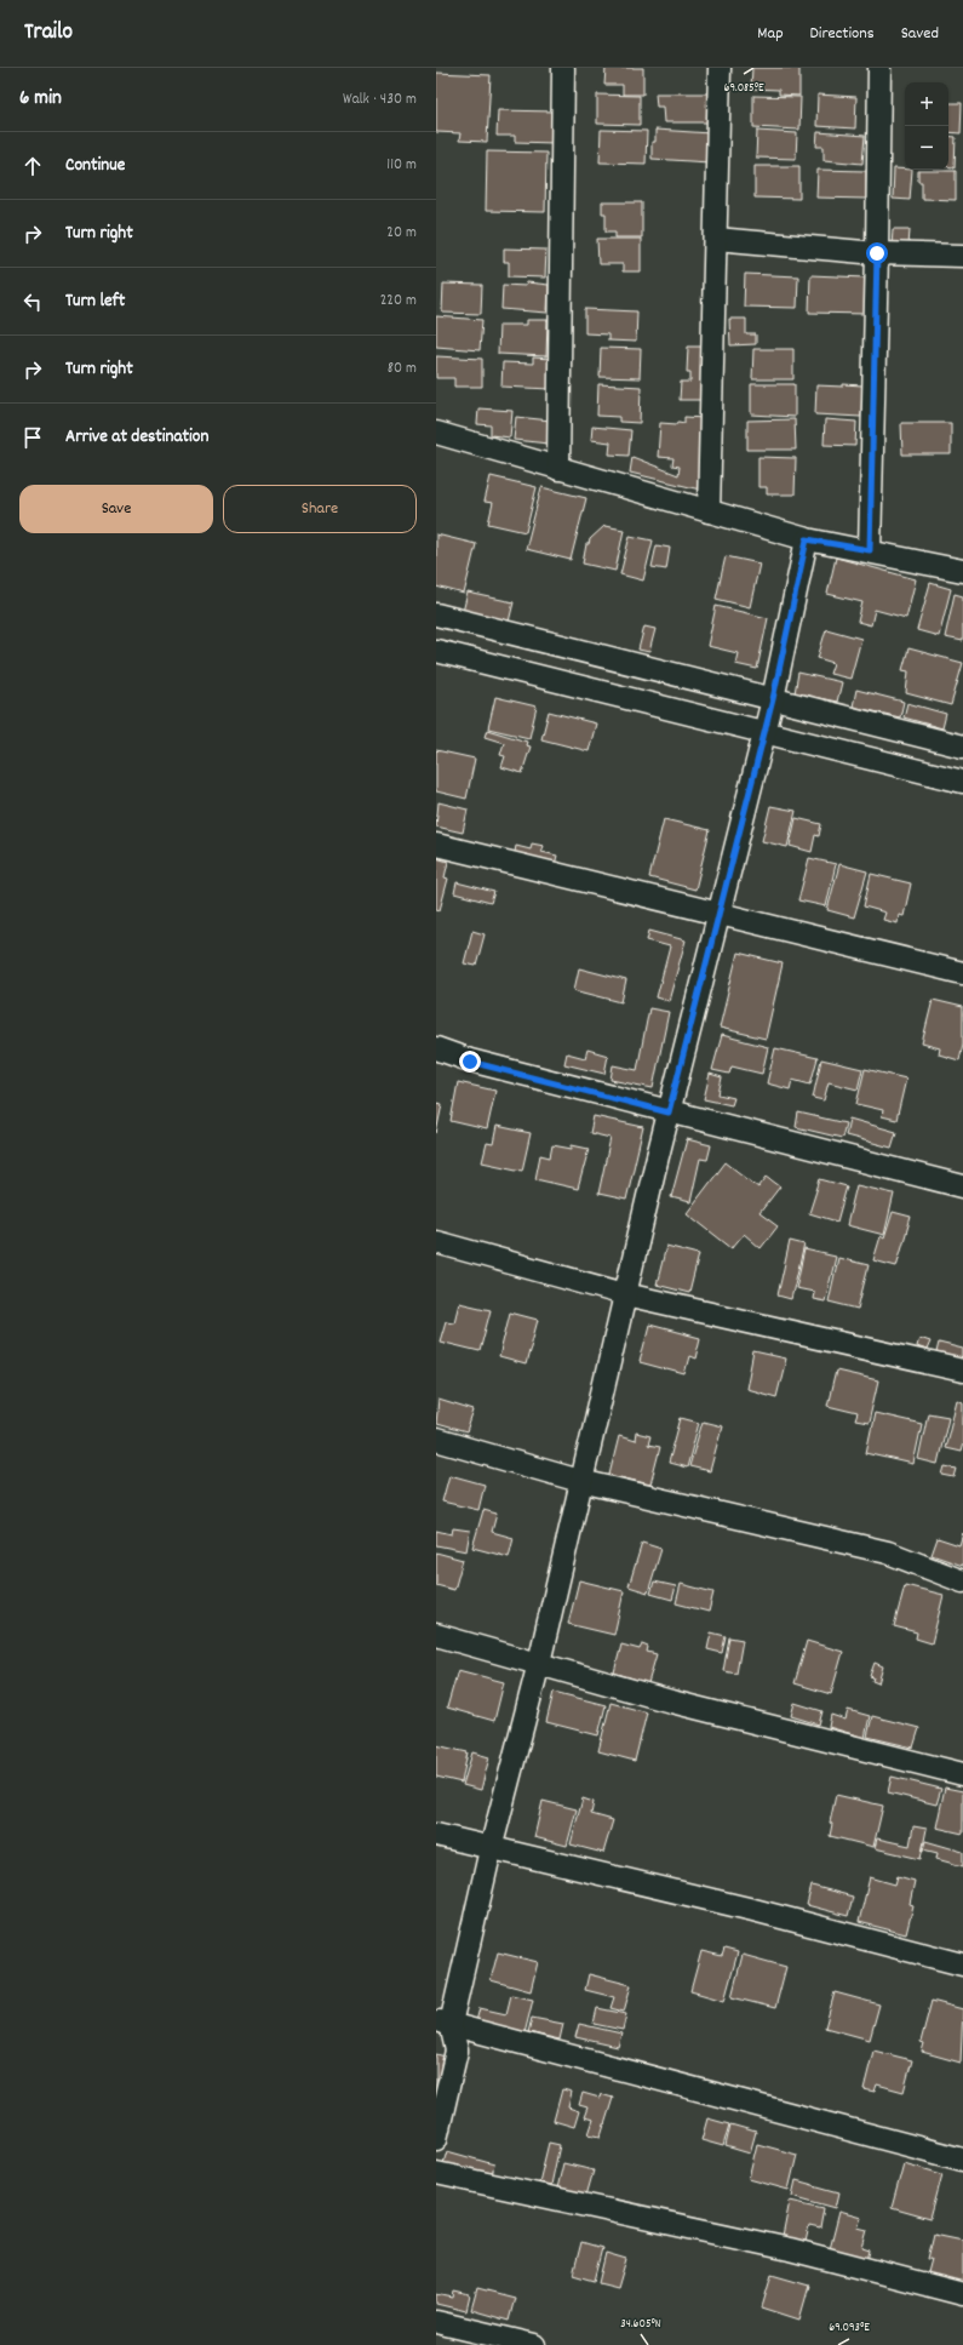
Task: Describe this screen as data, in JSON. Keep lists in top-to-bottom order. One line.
{"page":{"header":"Trailo","nav":["Map","Directions","Saved"],"heading":["6 min","Walk · 430 m"],"map_buttons":["+","−"],"list":[["Continue","110 m"],["Turn right","20 m"],["Turn left","220 m"],["Turn right","80 m"],"Arrive at destination"],"buttons":["Save","Share"]},"coordinates":["69.085°E","34.605°N","69.093°E"]}
